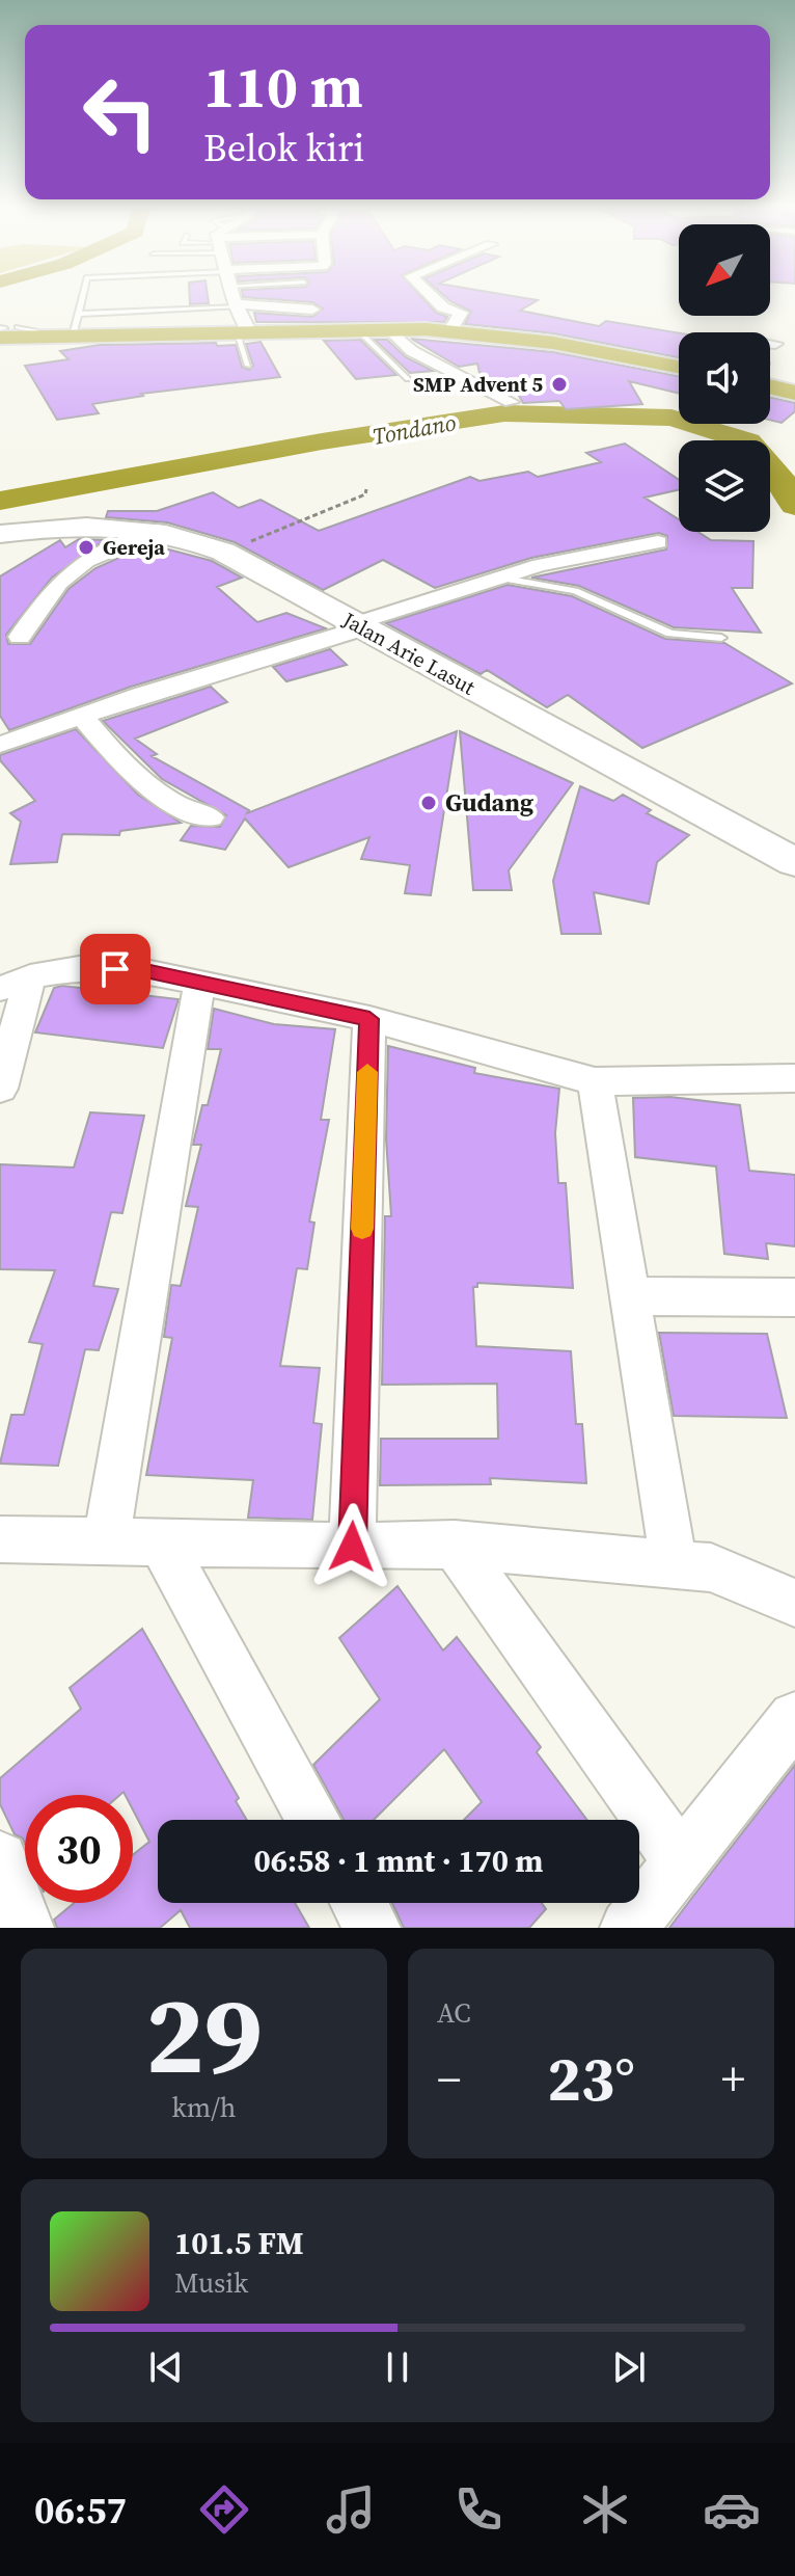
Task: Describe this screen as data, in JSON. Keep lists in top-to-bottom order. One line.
{"streets":{"main road":["Jalan Arie Lasut"]},"water":["Tondano"],"places":["SMP Advent 5","Gereja","Gudang"],"north":"bottom left","page":{"turn":["110 m","Belok kiri"],"limit":"30","trip":"06:58 · 1 mnt · 170 m","tile":[["29","km/h"],"AC"],"heat":["−","23°","+"],"song":["101.5 FM","Musik"],"tabs":"06:57"}}
